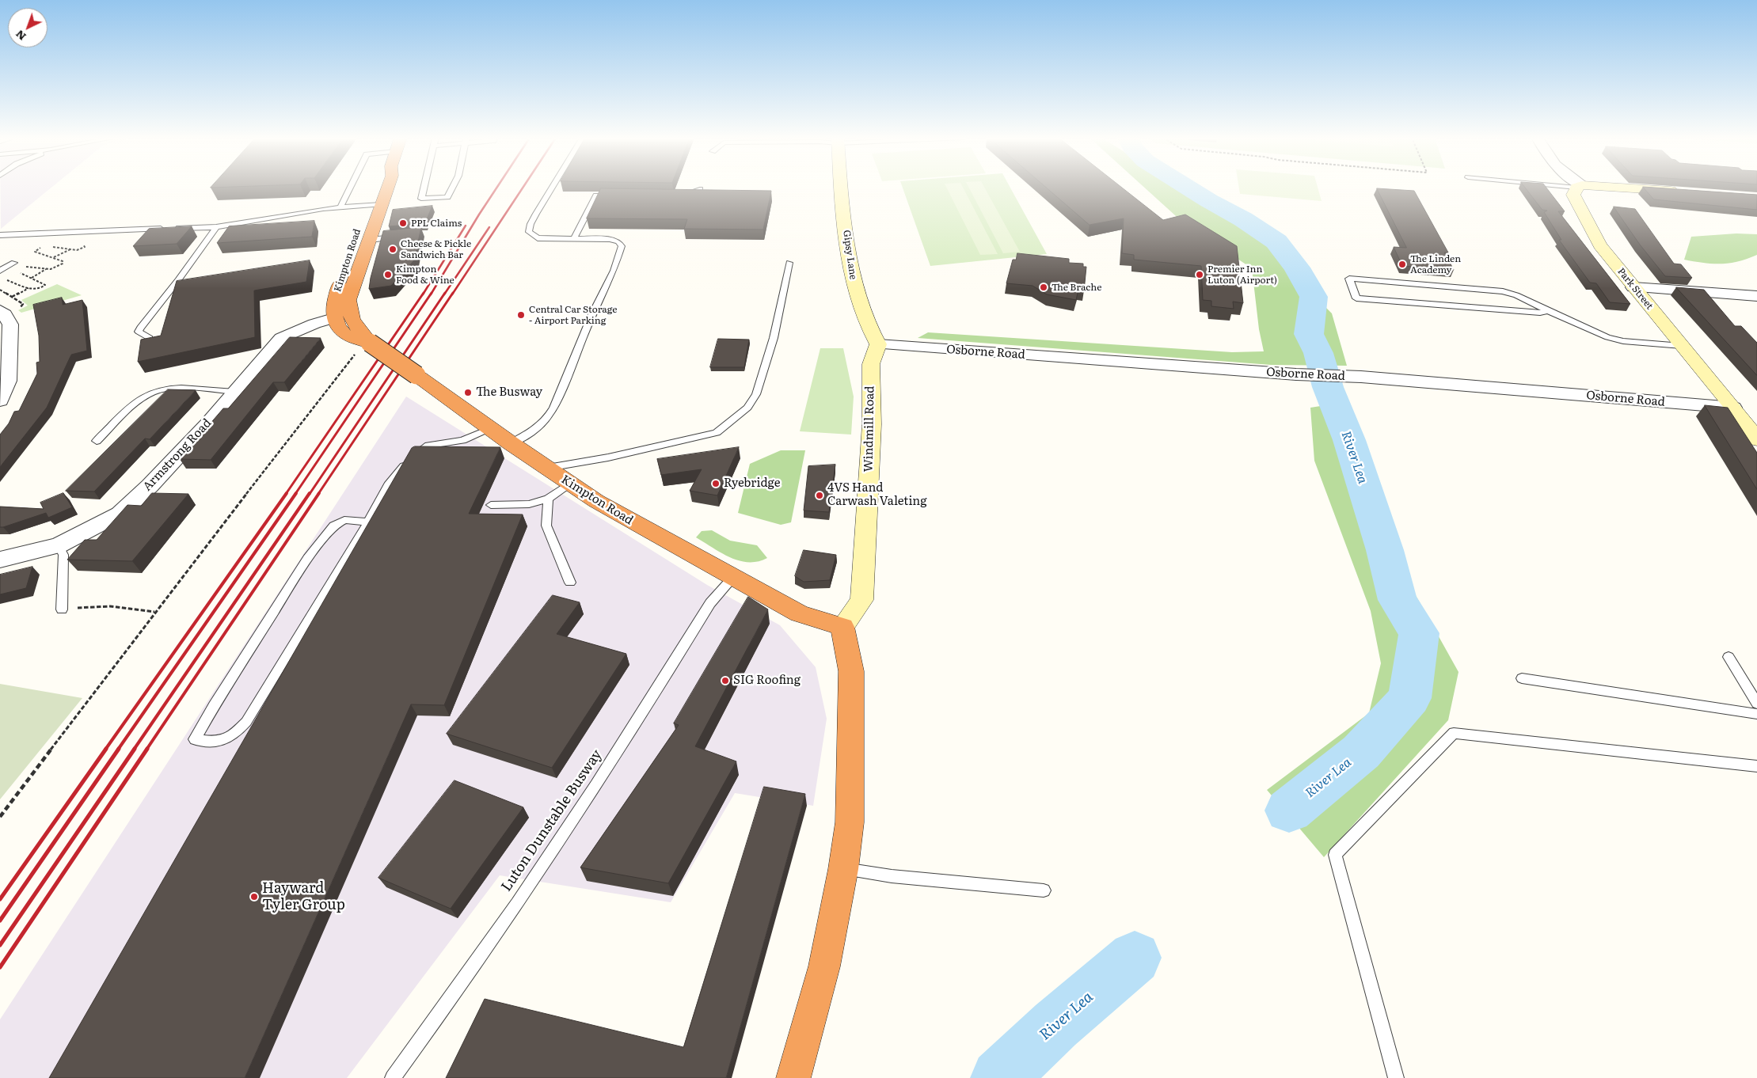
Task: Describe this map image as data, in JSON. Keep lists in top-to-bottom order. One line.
{"streets":{"highway":["Kimpton Road"],"main road":["Gipsy Lane","Park Street","Windmill Road"],"street":["Osborne Road","Armstrong Road"],"lane":["Luton Dunstable Busway"]},"crossings":[["Gipsy Lane","Osborne Road"],["Gipsy Lane","Windmill Road"],["Kimpton Road","Windmill Road"],["Kimpton Road","Armstrong Road"],["Kimpton Road","Luton Dunstable Busway"],["Park Street","Osborne Road"],["Osborne Road","Windmill Road"]],"water":["River Lea"],"places":["PPL Claims","Cheese & Pickle Sandwich Bar","The Linden Academy","Kimpton Food & Wine","Premier Inn Luton (Airport)","The Brache","Central Car Storage - Airport Parking","The Busway","Ryebridge","4VS Hand Carwash Valeting","SIG Roofing","Hayward Tyler Group"],"north":"bottom left"}
